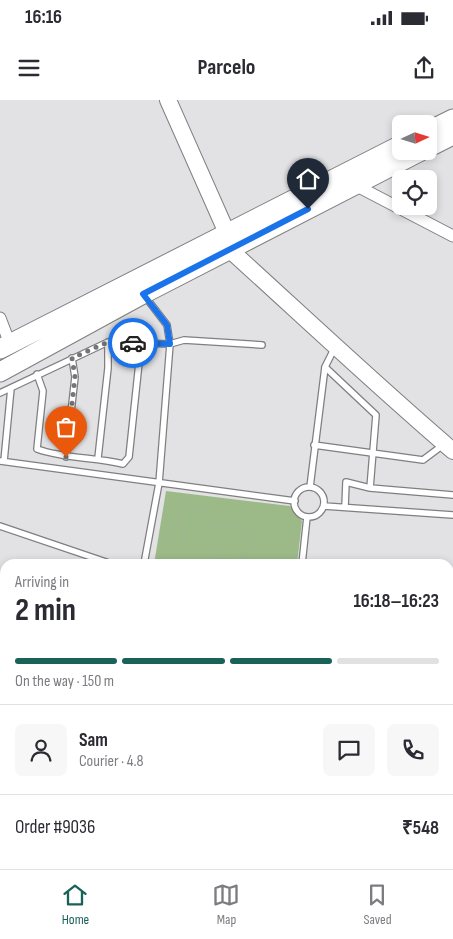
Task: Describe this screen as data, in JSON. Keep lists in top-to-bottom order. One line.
{"north":"right","page":{"status":"16:16","header":"Parcelo","heading":["2 min","Arriving in","16:18–16:23"],"panel":["Sam","Courier · 4.8","Order #9036","₹548"],"bar":"On the way · 150 m","tabs":["Home","Map","Saved"]}}
